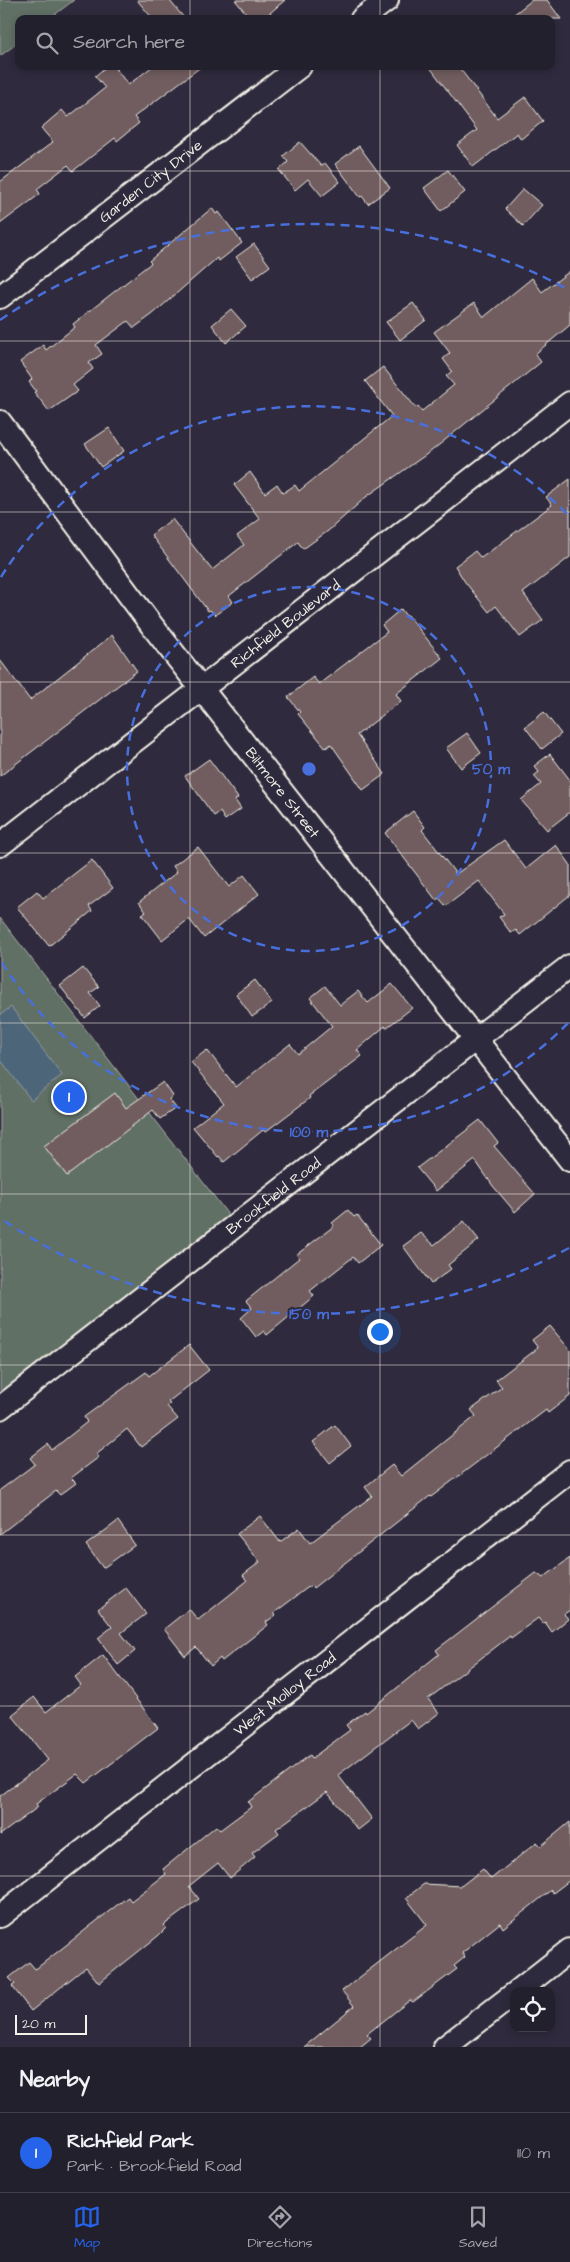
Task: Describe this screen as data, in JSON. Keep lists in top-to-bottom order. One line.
{"streets":{"street":["Garden City Drive","Richfield Boulevard","Biltmore Street","Brookfield Road","West Molloy Road"]},"crossings":[["Richfield Boulevard","Biltmore Street"],["Biltmore Street","Brookfield Road"]],"scale_bar":"20 m","page":{"search":"Search here","pins":"1","scale":"20 m","heading":"Nearby","list":[{"mark":"1","name":"Richfield Park","note":"Park · Brookfield Road","value":"110 m"}],"nav":["Map","Directions","Saved"]},"rings":["50 m","100 m","150 m"]}
